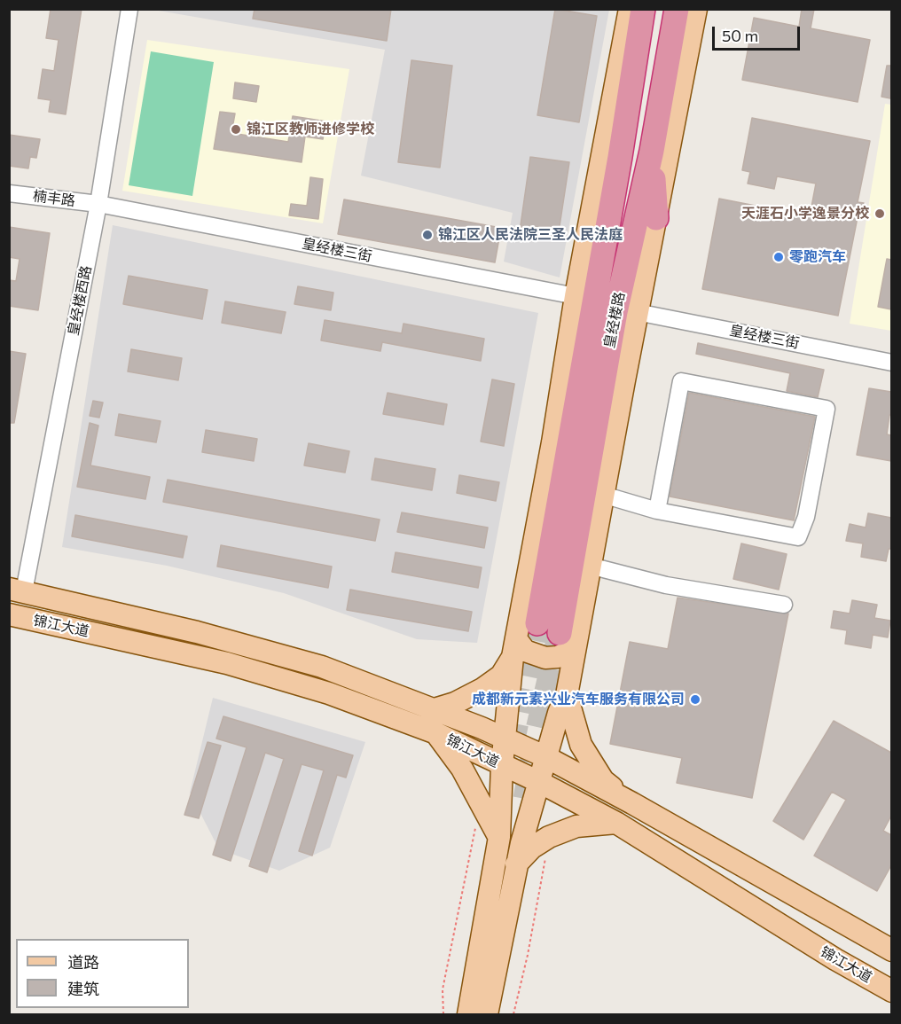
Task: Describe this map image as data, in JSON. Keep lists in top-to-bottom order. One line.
{"streets":{"highway":["皇经楼路"],"main road":["锦江大道"],"street":["楠丰路","皇经楼三街","皇经楼西路"]},"crossings":[["楠丰路","皇经楼三街"],["楠丰路","皇经楼西路"],["皇经楼三街","皇经楼西路"],["皇经楼西路","锦江大道"]],"places":["锦江区教师进修学校","天涯石小学逸景分校","锦江区人民法院三圣人民法庭","零跑汽车","成都新元素兴业汽车服务有限公司"],"legend":["道路","建筑"],"scale_bar":"50 m"}
